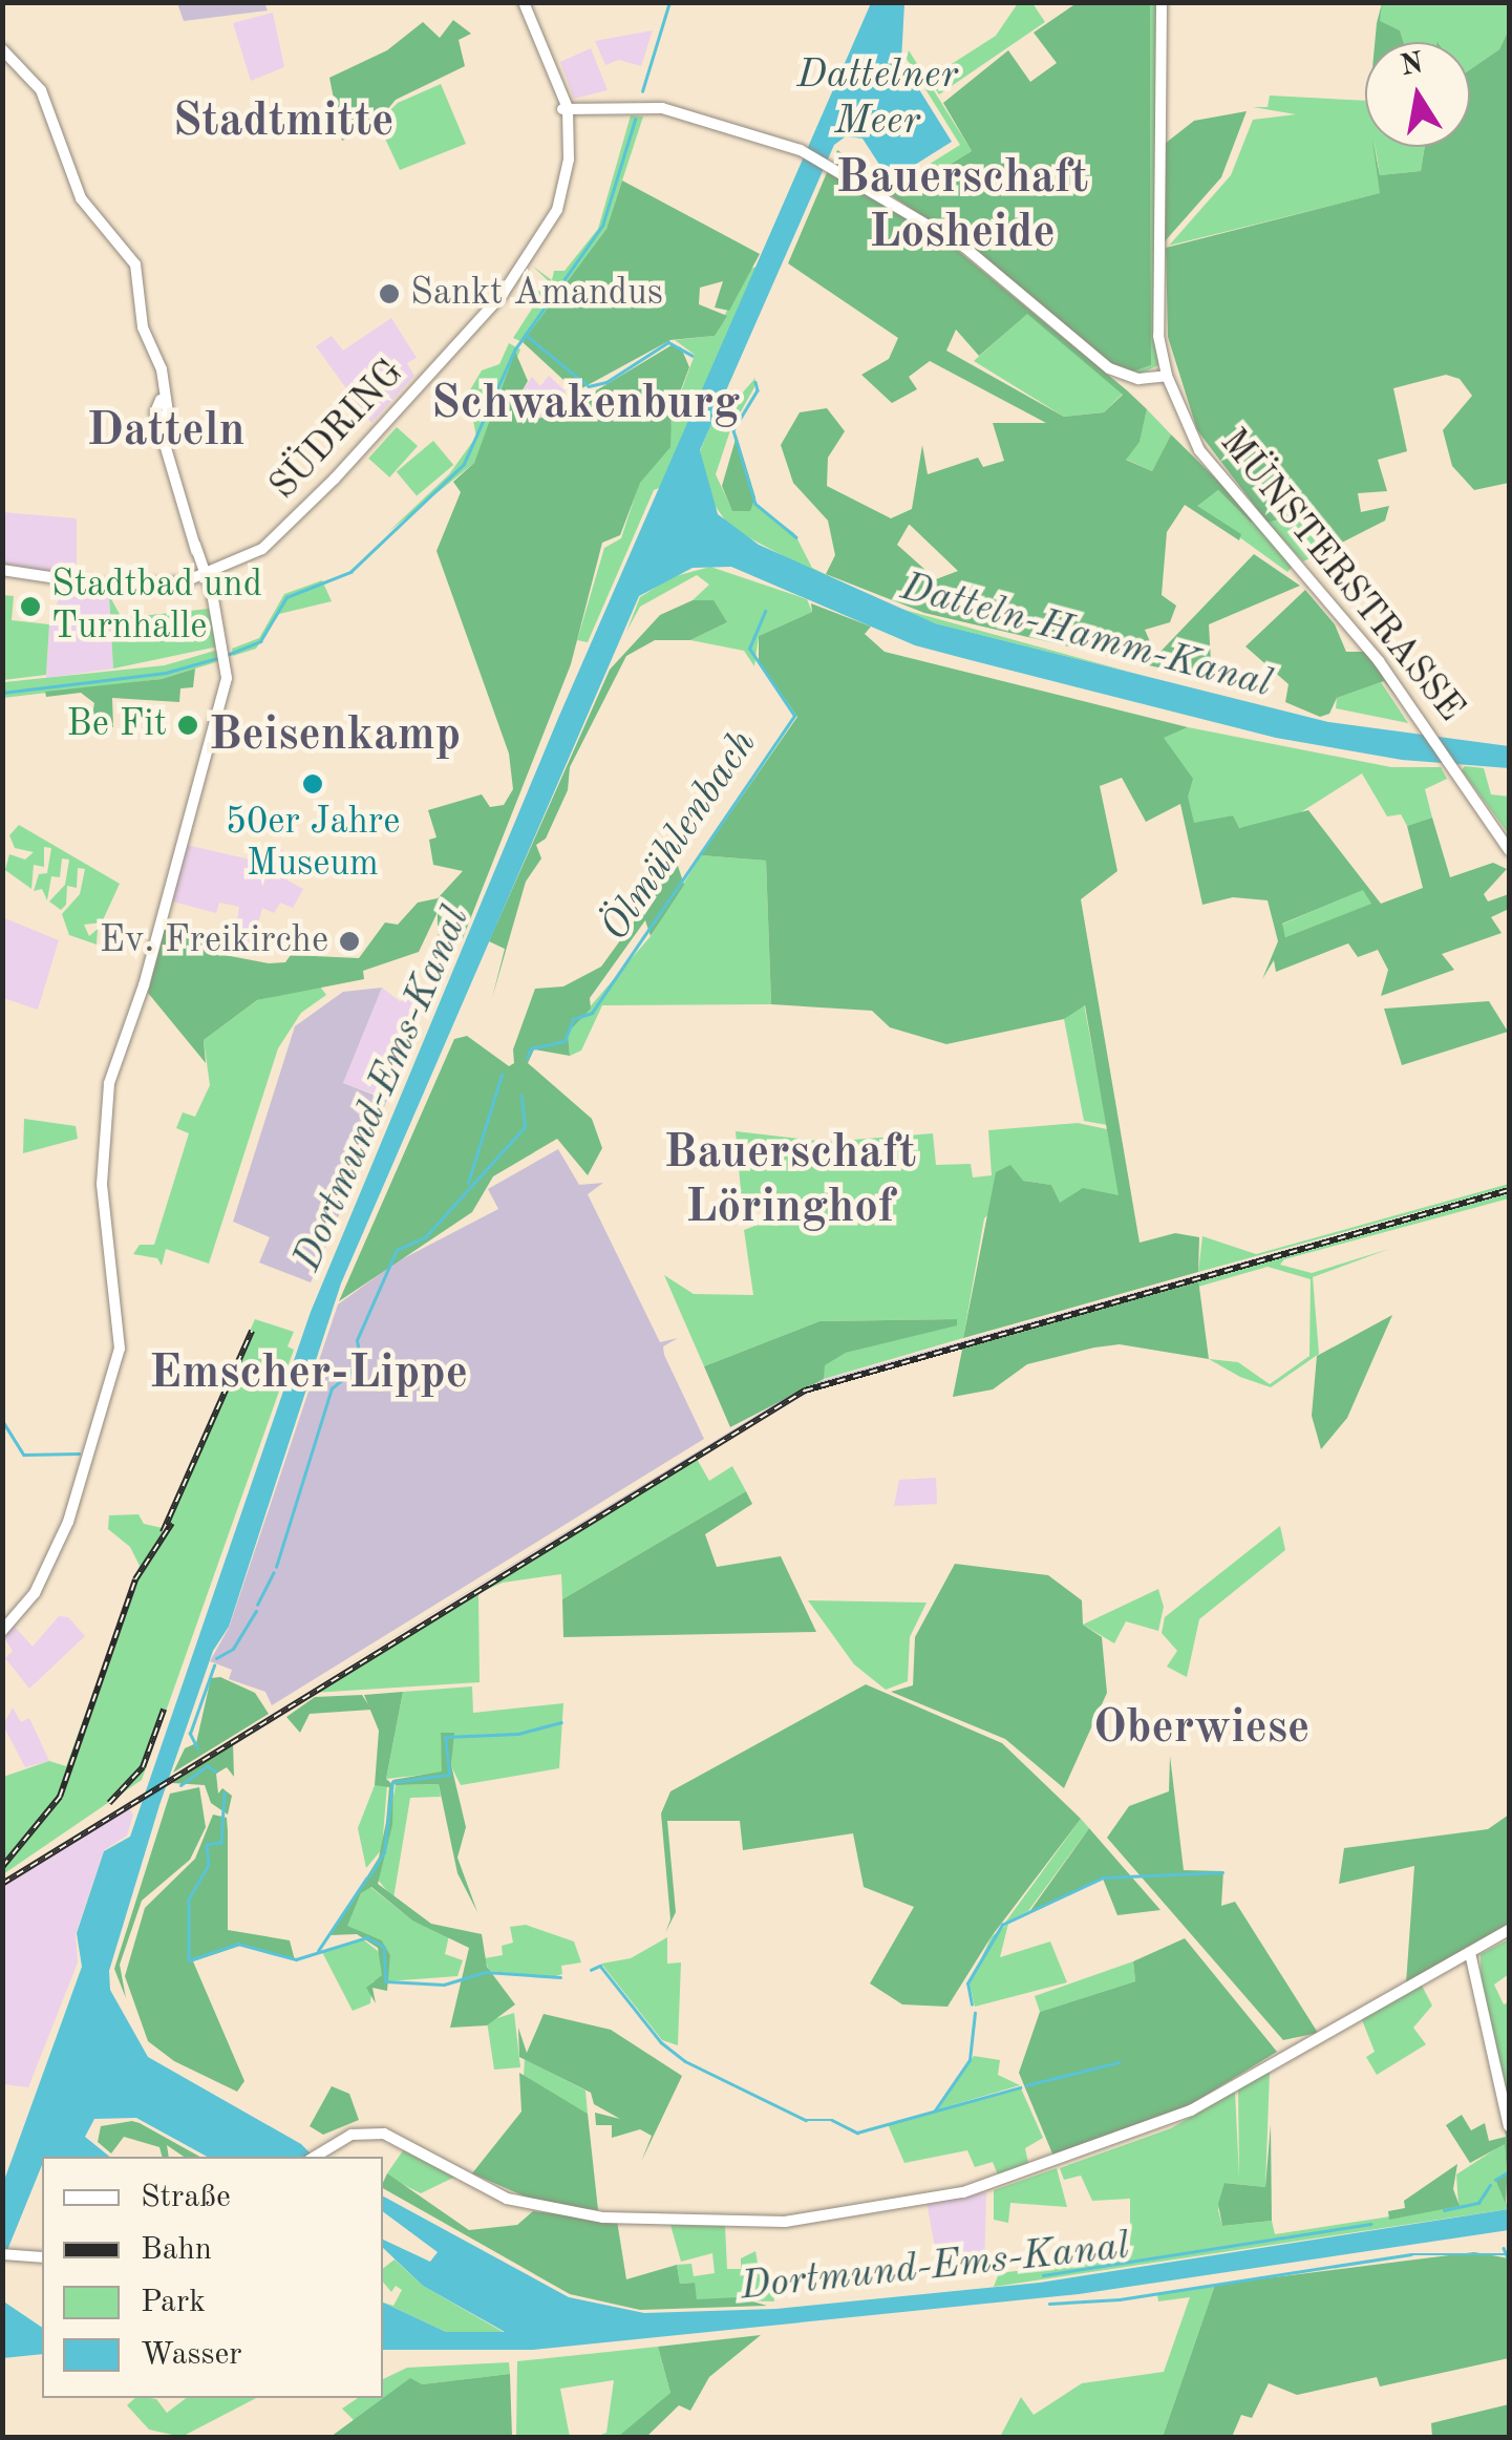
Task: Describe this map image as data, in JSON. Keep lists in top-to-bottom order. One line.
{"streets":{"main road":["SÜDRING","MÜNSTERSTRASSE"]},"districts":["Stadtmitte","Bauerschaft Losheide","Schwakenburg","Datteln","Beisenkamp","Bauerschaft Löringhof","Emscher-Lippe","Oberwiese"],"water":["Dattelner Meer","Datteln-Hamm-Kanal","Ölmühlenbach","Dortmund-Ems-Kanal"],"places":["Sankt Amandus","Stadtbad und Turnhalle","Be Fit","50er Jahre Museum","Ev. Freikirche"],"legend":["Straße","Bahn","Park","Wasser"],"north":"top"}
